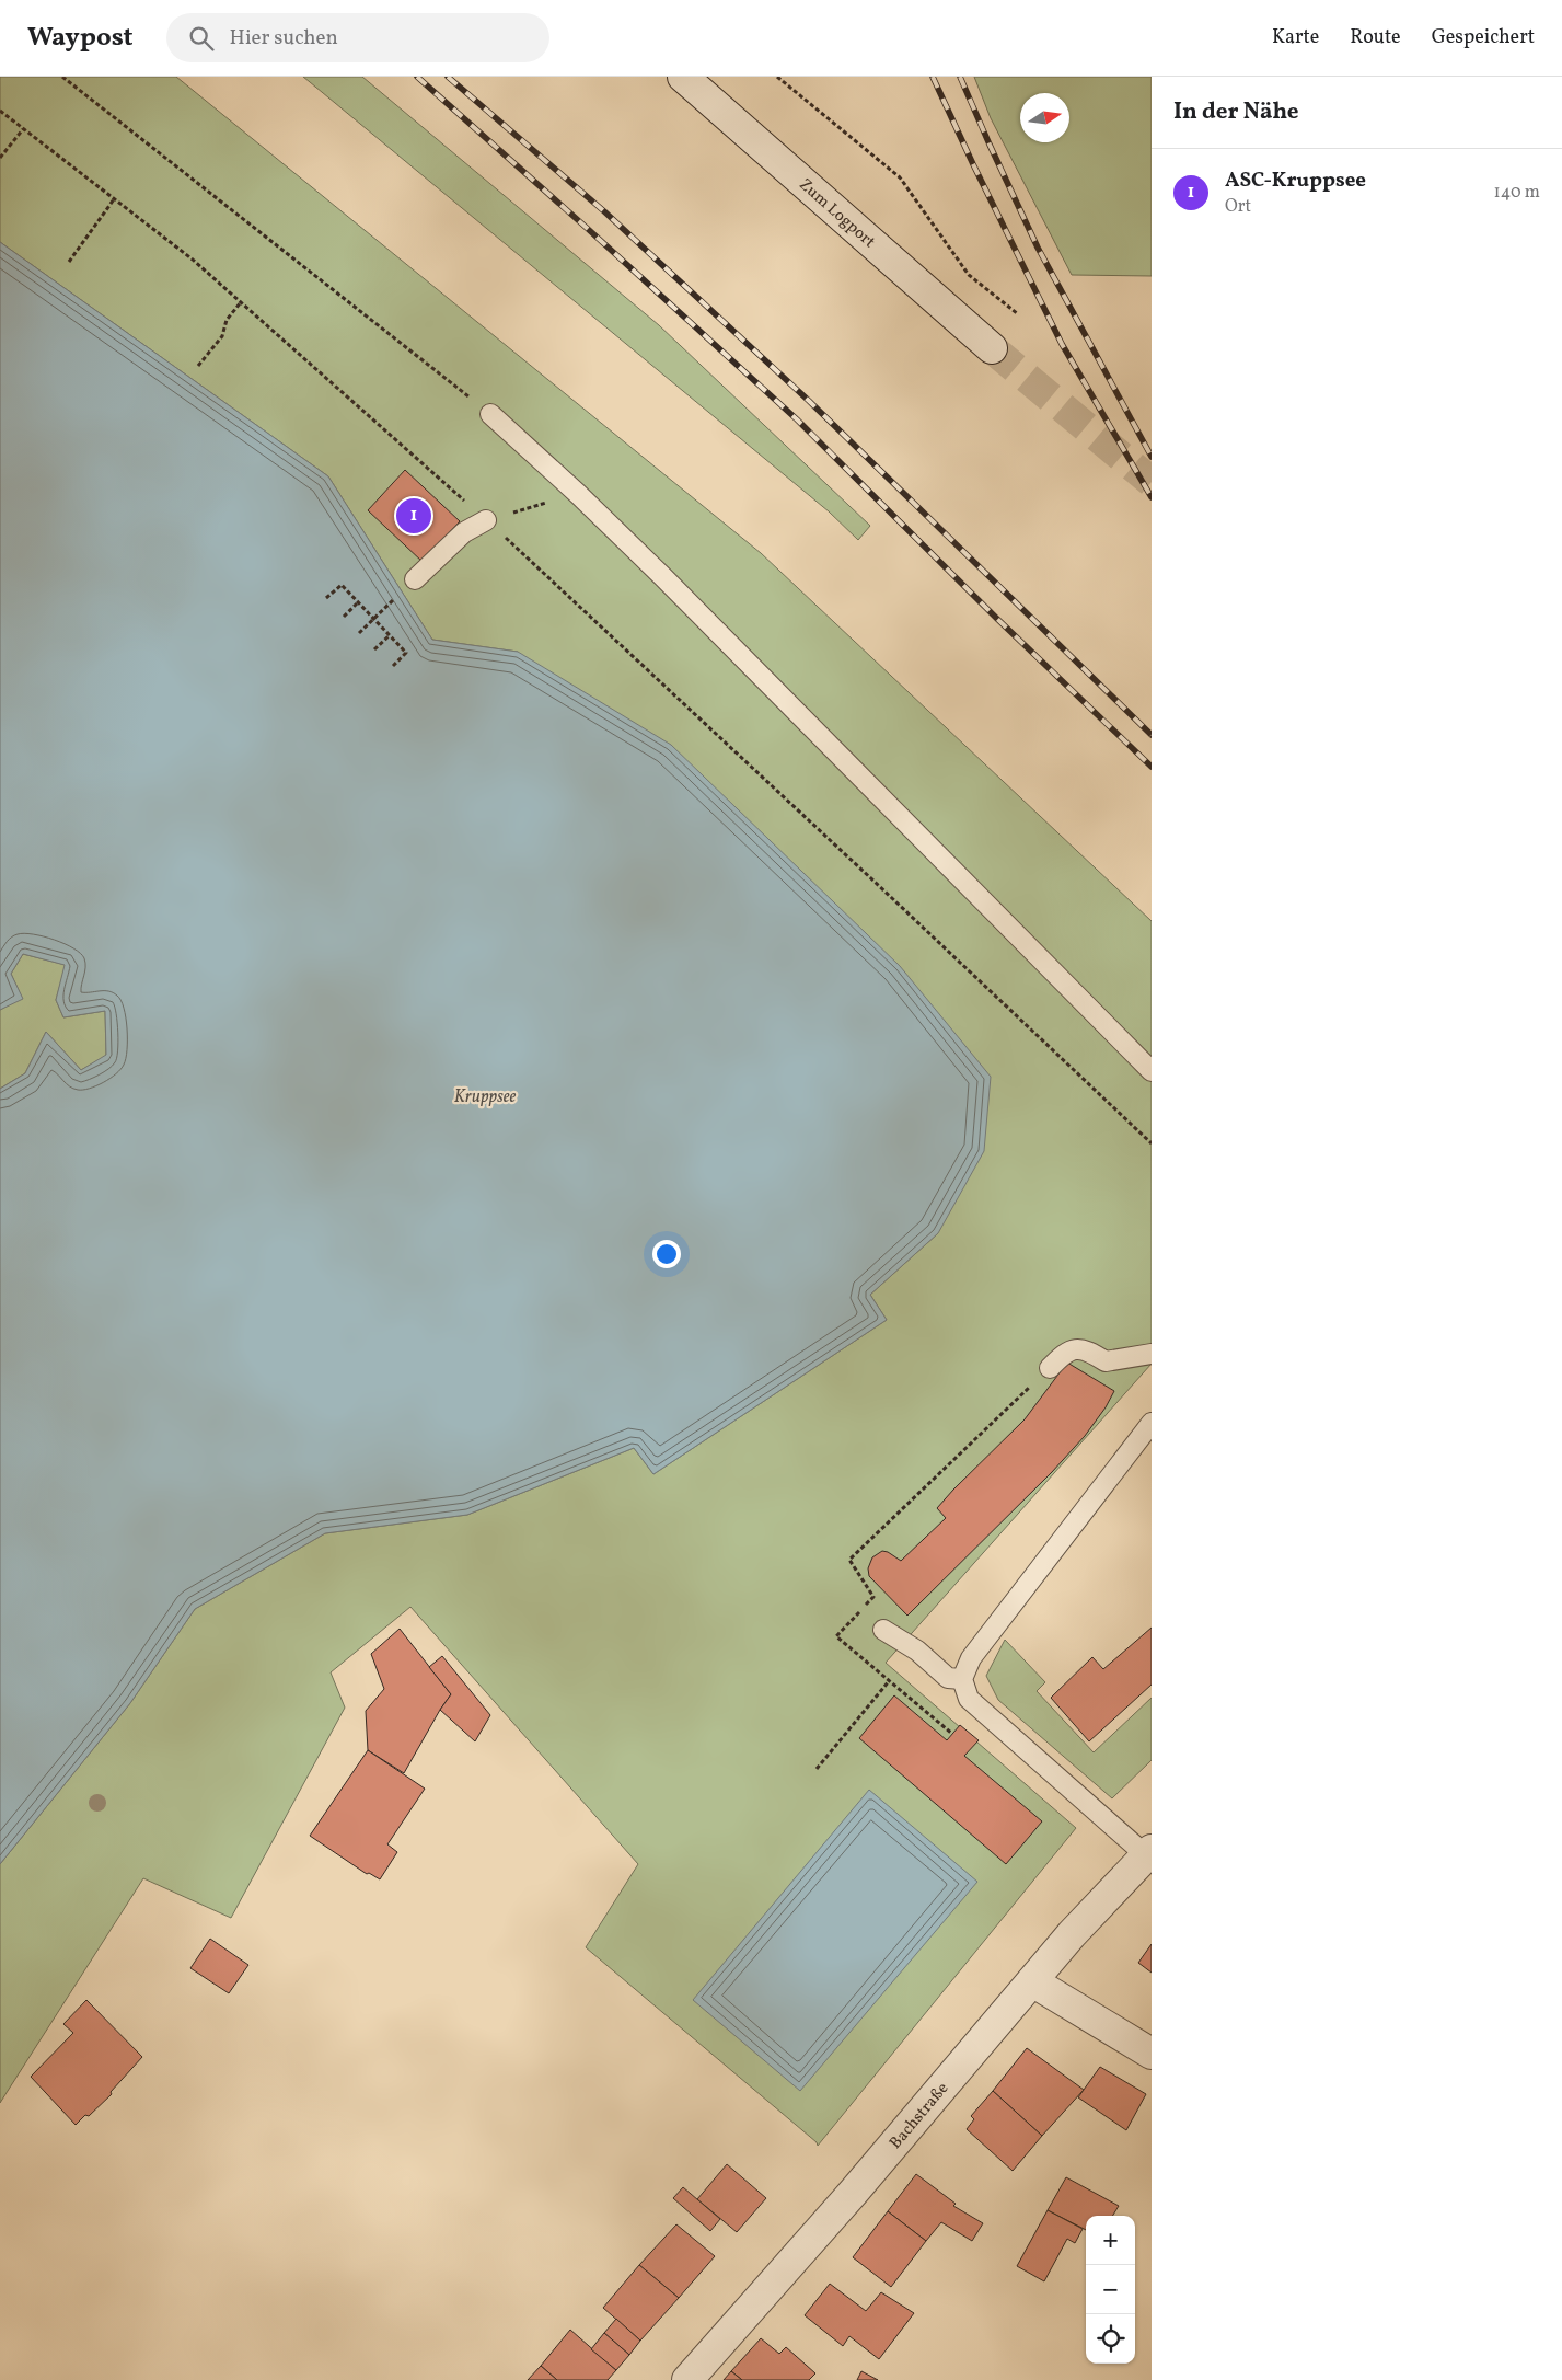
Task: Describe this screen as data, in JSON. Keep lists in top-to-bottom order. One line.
{"streets":{"street":["Zum Logport","Bachstraße"]},"water":["Kruppsee"],"north":"right","page":{"header":"Waypost","search":"Hier suchen","nav":["Karte","Route","Gespeichert"],"heading":"In der Nähe","list":[{"mark":"1","name":"ASC-Kruppsee","note":"Ort","value":"140 m"}],"pins":"1","map_buttons":["+","−"]}}
